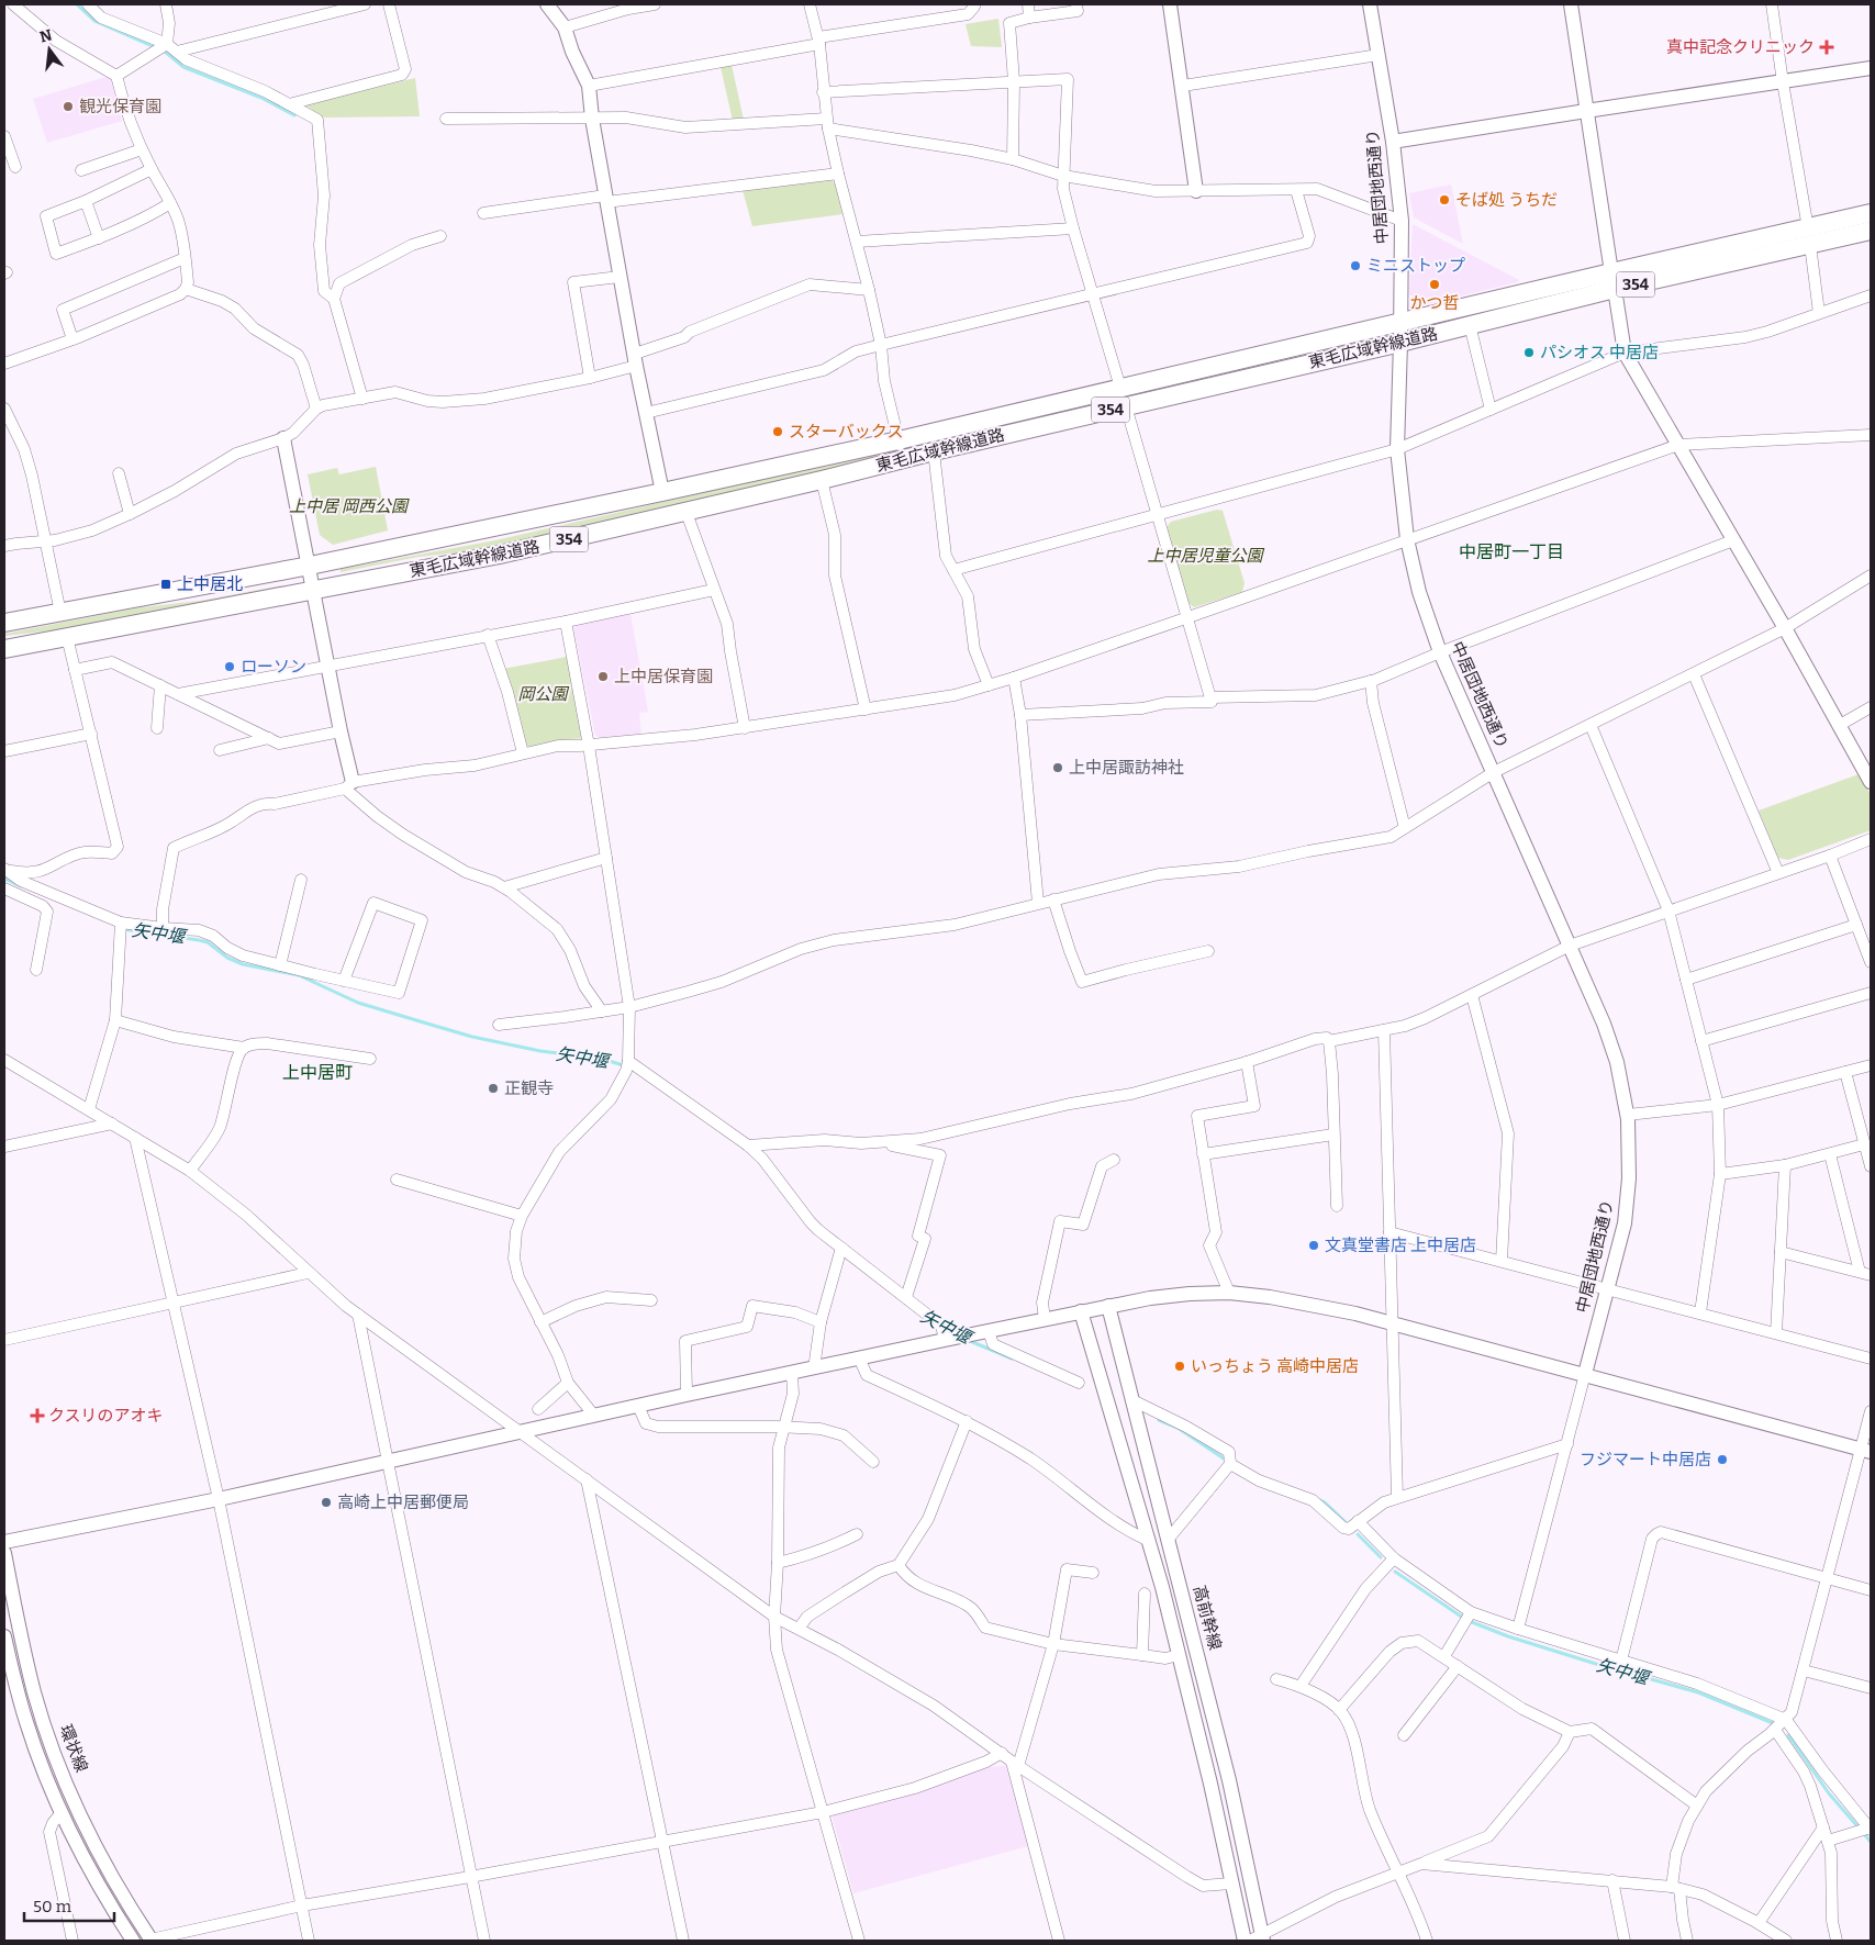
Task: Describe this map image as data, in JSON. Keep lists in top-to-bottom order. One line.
{"streets":{"highway":["354","東毛広域幹線道路"],"street":["中居団地西通り","高前幹線","環状線"]},"crossings":[["中居団地西通り","東毛広域幹線道路"]],"districts":["中居町一丁目","上中居町"],"water":["矢中堰"],"parks":["上中居 岡西公園","上中居児童公園","岡公園"],"places":{"health":["真中記念クリニック","クスリのアオキ"],"other":["観光保育園","そば処 うちだ","ミニストップ","かつ哲","パシオス 中居店","スターバックス","ローソン","上中居保育園","上中居諏訪神社","正観寺","文真堂書店 上中居店","いっちょう 高崎中居店","フジマート中居店","高崎上中居郵便局"],"transit":["上中居北"]},"scale_bar":"50 m","north":"top"}
